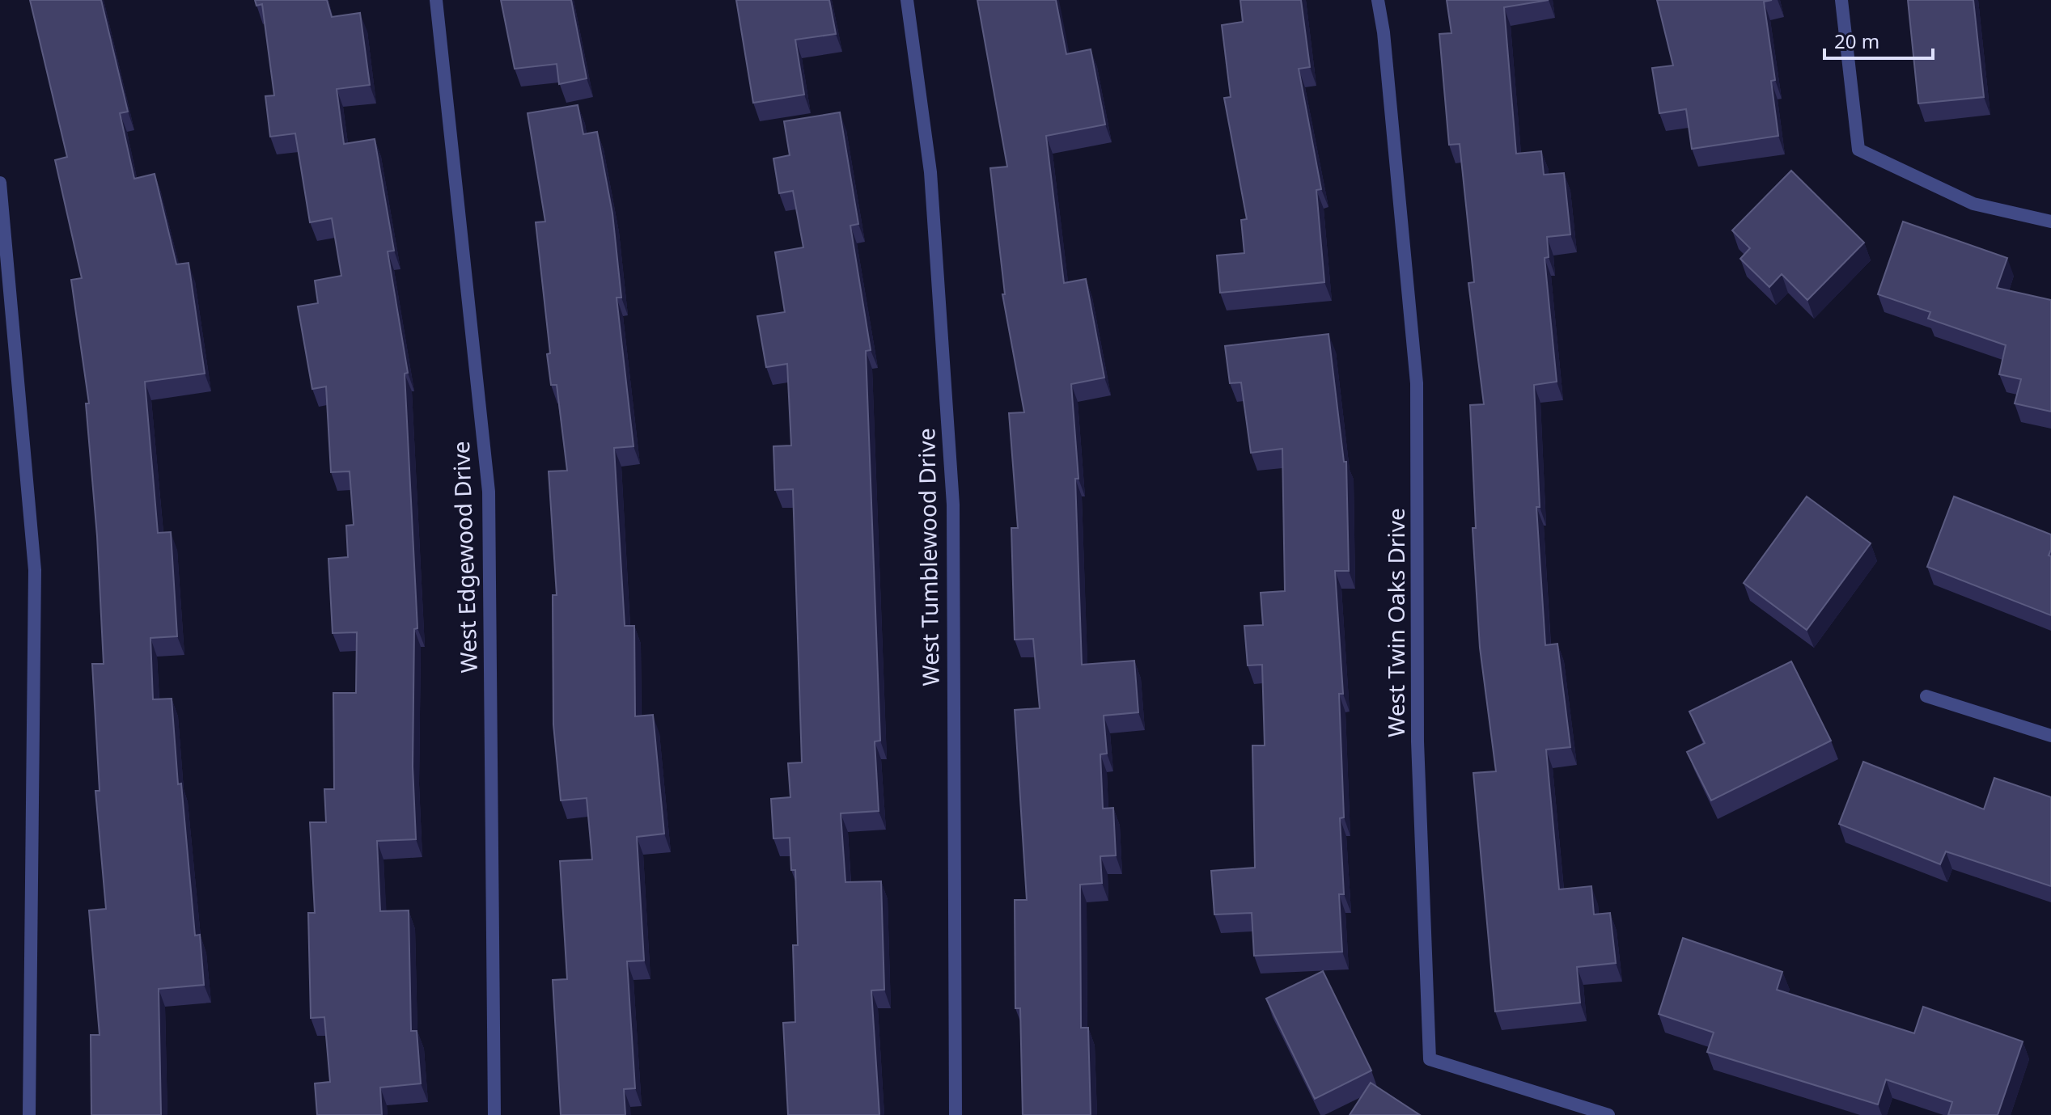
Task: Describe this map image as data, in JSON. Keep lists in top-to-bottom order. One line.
{"streets":{"street":["West Edgewood Drive","West Tumblewood Drive","West Twin Oaks Drive"]},"scale_bar":"20 m"}
